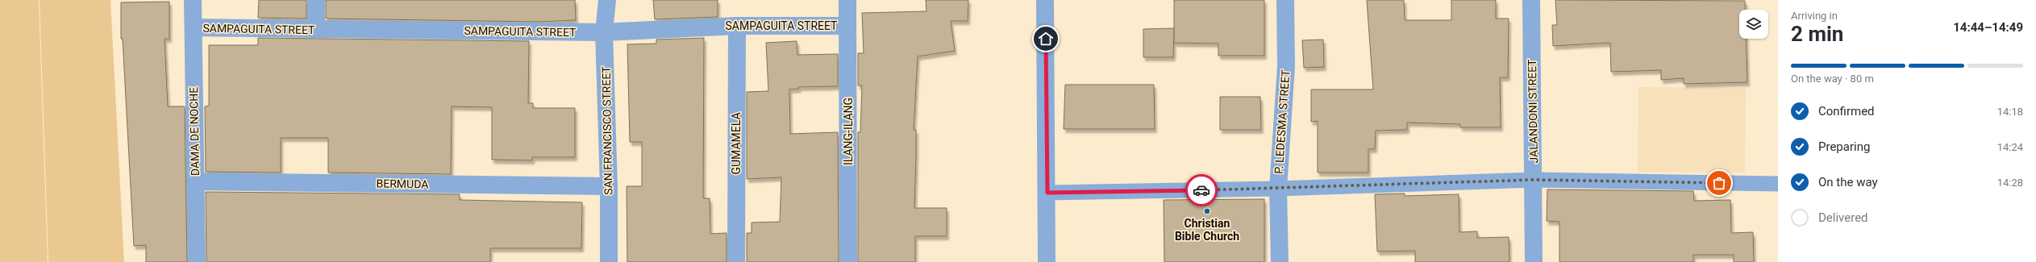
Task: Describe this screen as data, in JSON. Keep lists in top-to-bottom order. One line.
{"streets":{"street":["SAMPAGUITA STREET","JALANDONI STREET","P. LEDESMA STREET","SAN FRANCISCO STREET","DAMA DE NOCHE","ILANG-ILANG","GUMAMELA","BERMUDA"]},"crossings":[["SAMPAGUITA STREET","SAN FRANCISCO STREET"],["SAMPAGUITA STREET","DAMA DE NOCHE"],["SAMPAGUITA STREET","ILANG-ILANG"],["SAMPAGUITA STREET","GUMAMELA"],["SAN FRANCISCO STREET","BERMUDA"],["DAMA DE NOCHE","BERMUDA"]],"places":["Christian Bible Church"],"page":{"heading":["2 min","Arriving in","14:44–14:49"],"bar":"On the way · 80 m","list":[["Confirmed","14:18"],["Preparing","14:24"],["On the way","14:28"],"Delivered"]}}
